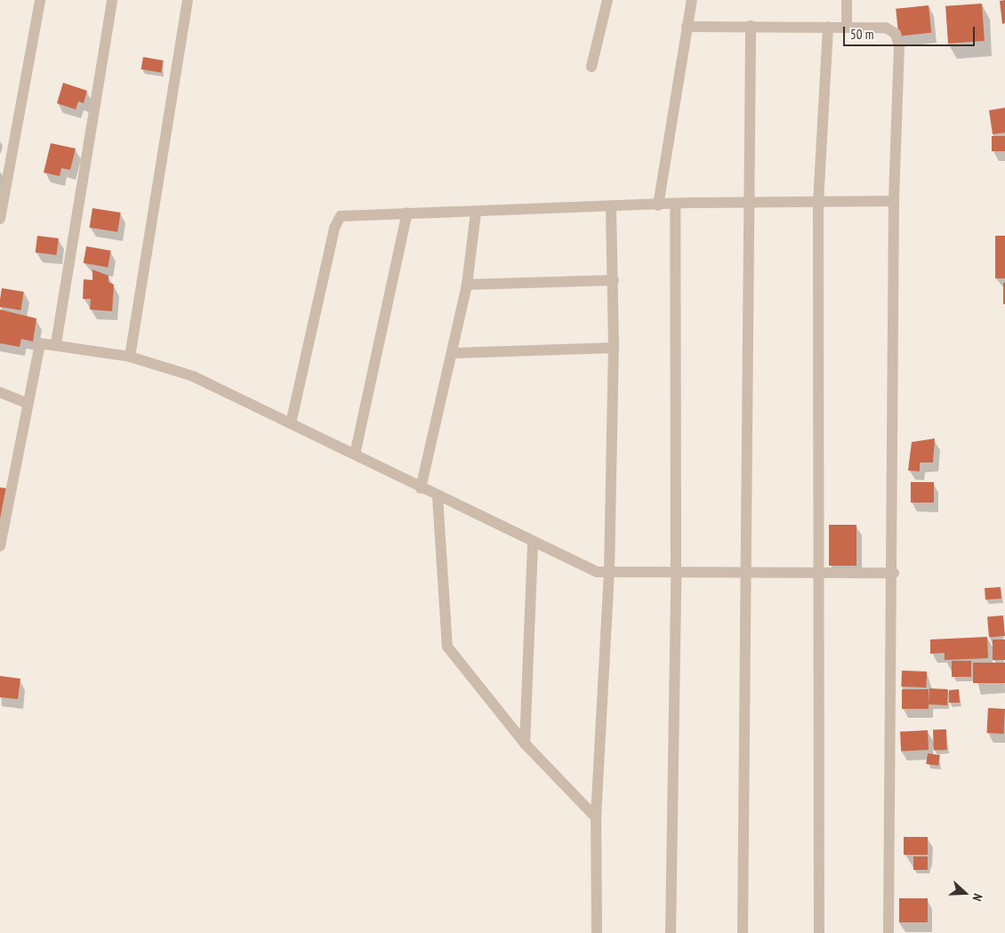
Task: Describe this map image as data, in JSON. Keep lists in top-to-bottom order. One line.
{"scale_bar":"50 m","north":"right"}
